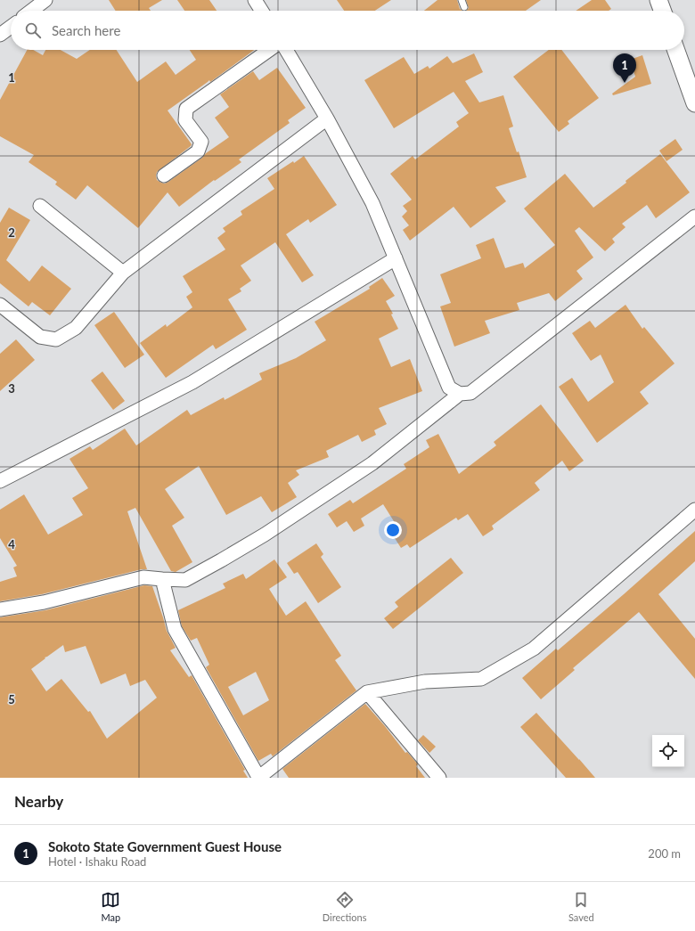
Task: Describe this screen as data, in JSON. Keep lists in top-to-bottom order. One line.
{"page":{"search":"Search here","pins":"1","heading":"Nearby","list":[{"mark":"1","name":"Sokoto State Government Guest House","note":"Hotel · Ishaku Road","value":"200 m"}],"nav":["Map","Directions","Saved"]},"grid":{"rows":["1","2","3","4","5"]}}
